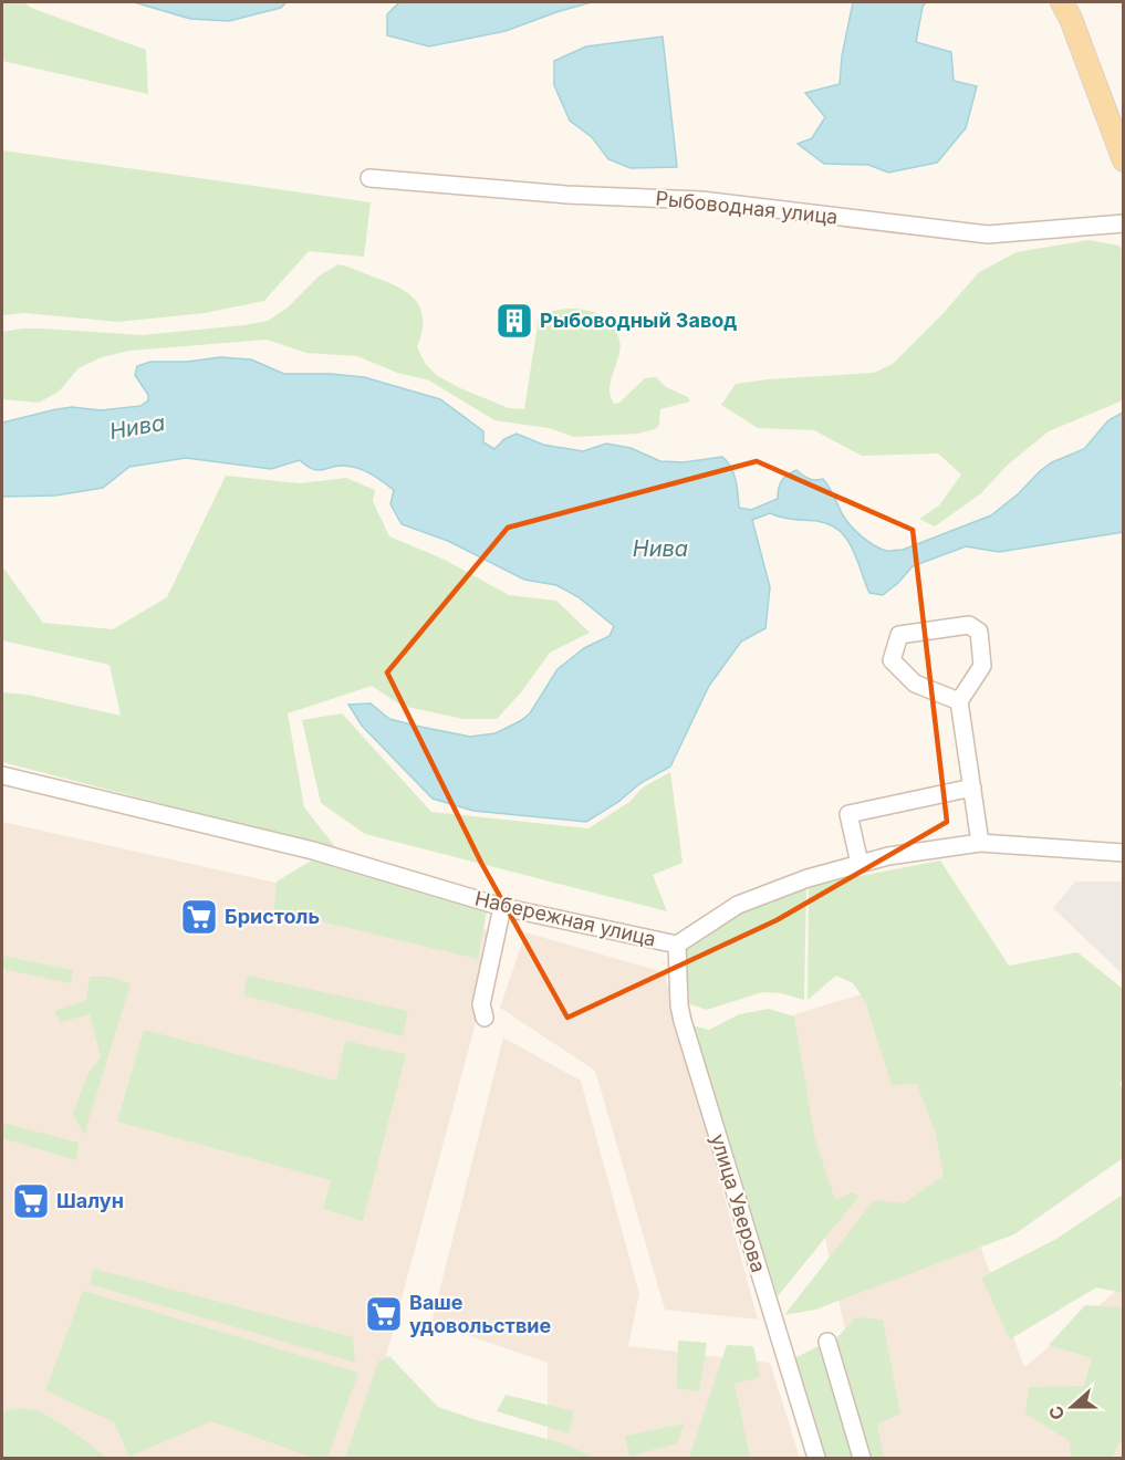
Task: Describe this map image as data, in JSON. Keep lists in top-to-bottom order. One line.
{"streets":{"street":["Рыбоводная улица","Набережная улица","улица Уверова"]},"crossings":[["Набережная улица","улица Уверова"]],"water":["Нива"],"places":{"building":["Рыбоводный Завод"],"supermarket":["Бристоль","Шалун","Ваше удовольствие"]},"north":"left"}
